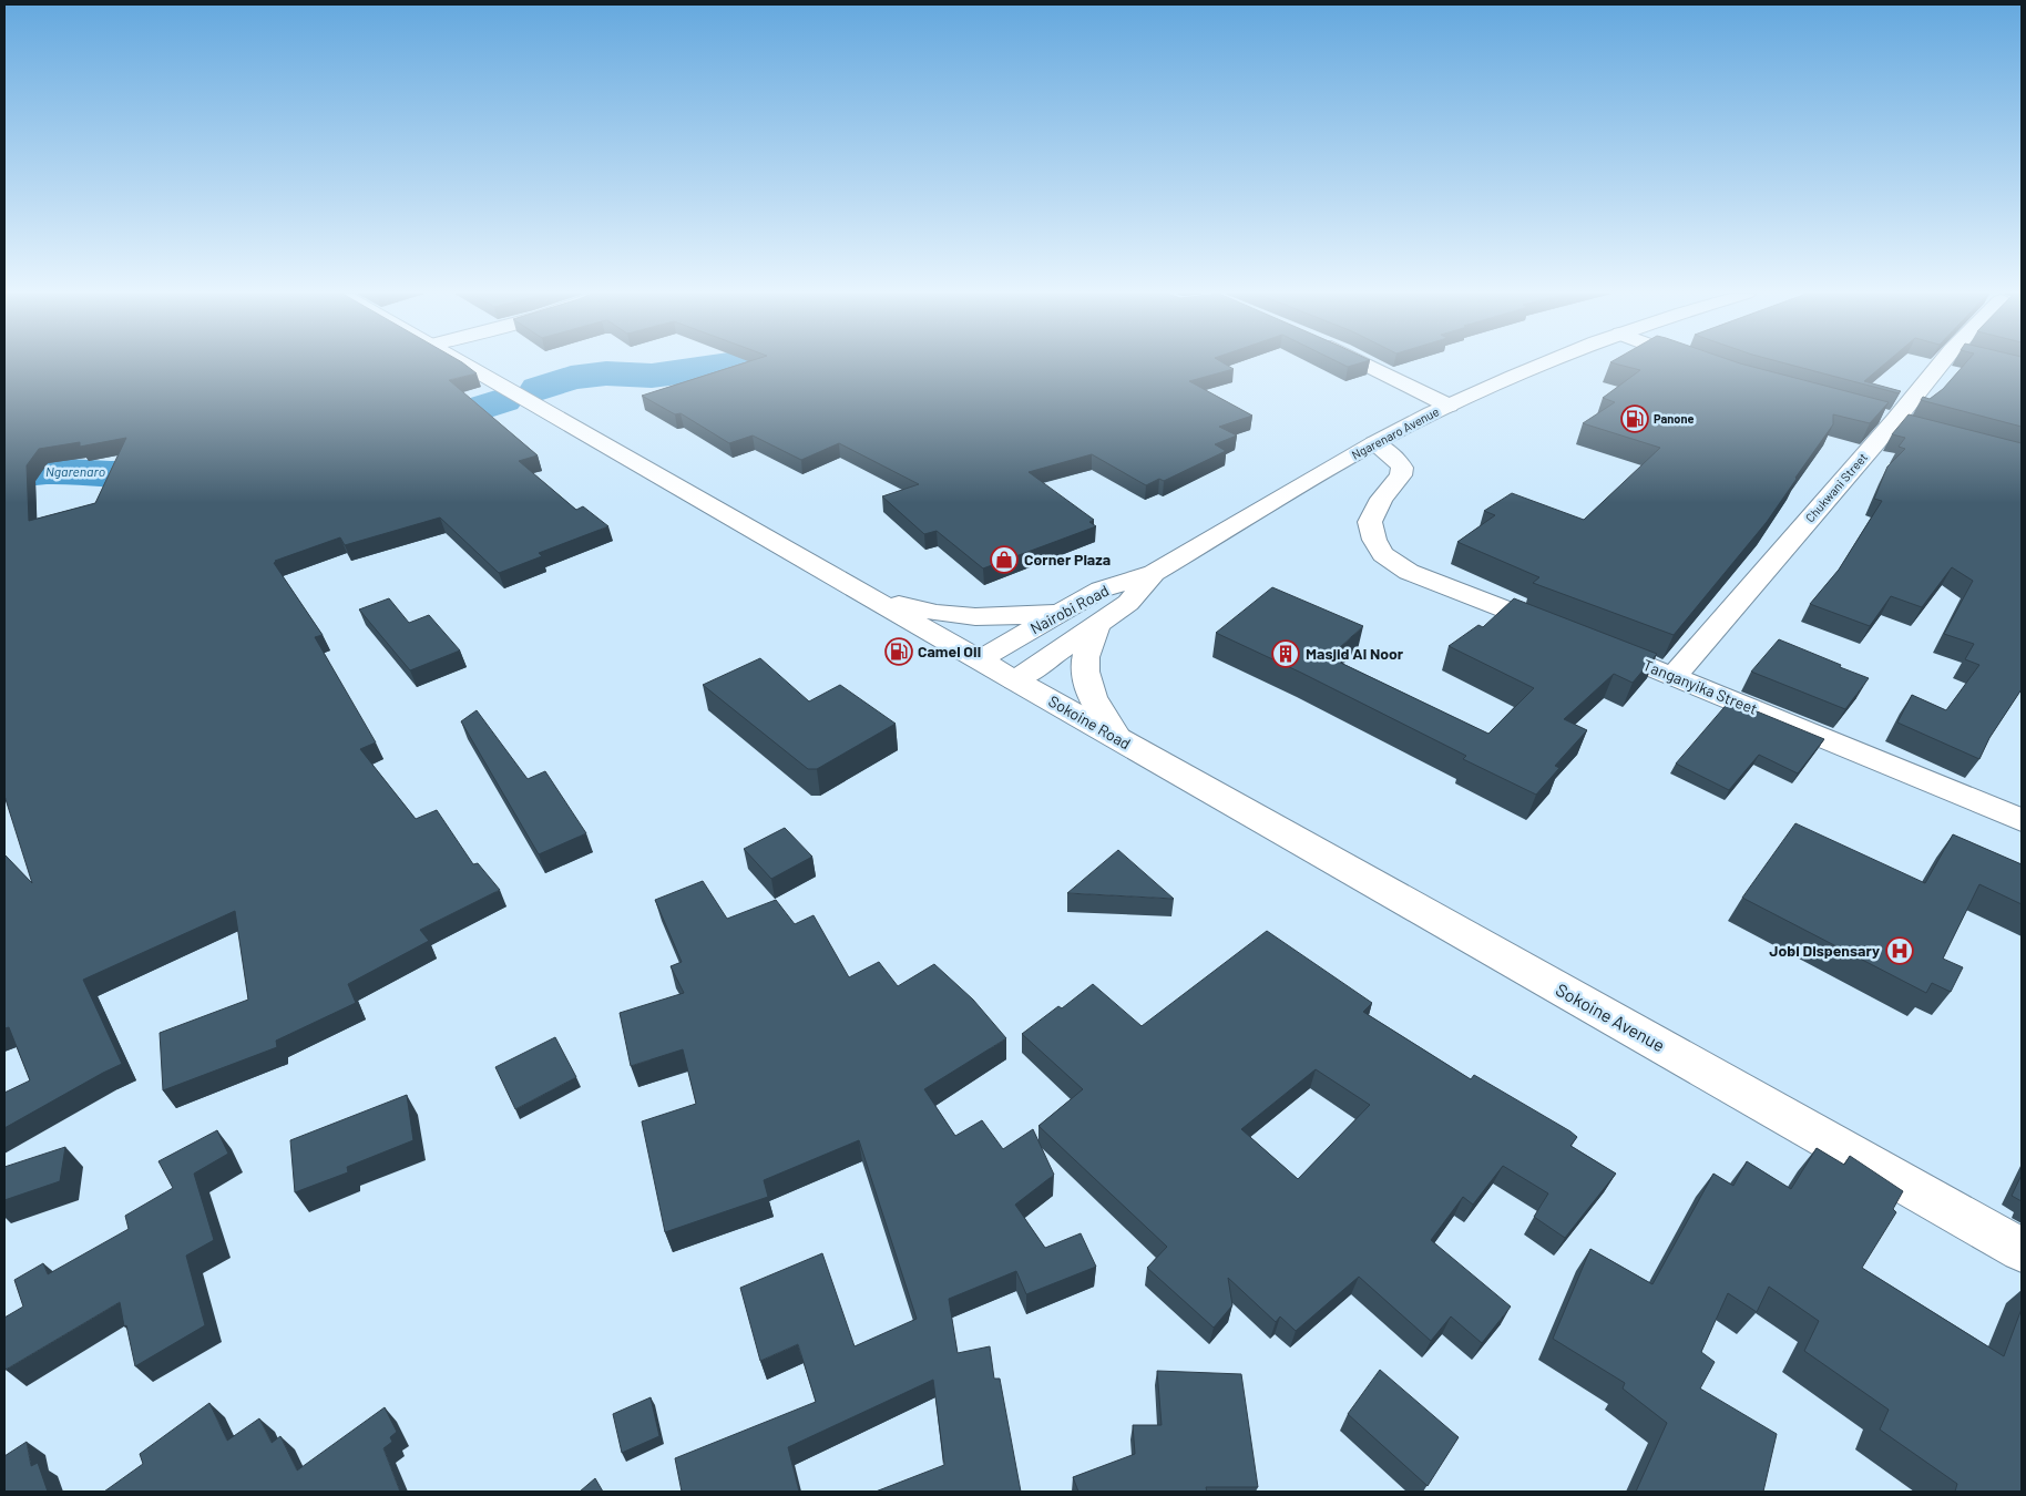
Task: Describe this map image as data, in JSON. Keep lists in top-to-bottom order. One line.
{"streets":{"main road":["Ngarenaro Avenue","Chukwani Street","Nairobi Road","Tanganyika Street","Sokoine Road","Sokoine Avenue"]},"crossings":[["Ngarenaro Avenue","Nairobi Road"],["Chukwani Street","Tanganyika Street"],["Nairobi Road","Sokoine Road"],["Sokoine Road","Sokoine Avenue"]],"water":["Ngarenaro"],"places":{"fuel station":["Panone","Camel Oil"],"shop":["Corner Plaza"],"building":["Masjid Al Noor"],"hospital":["Jobi Dispensary"]}}
